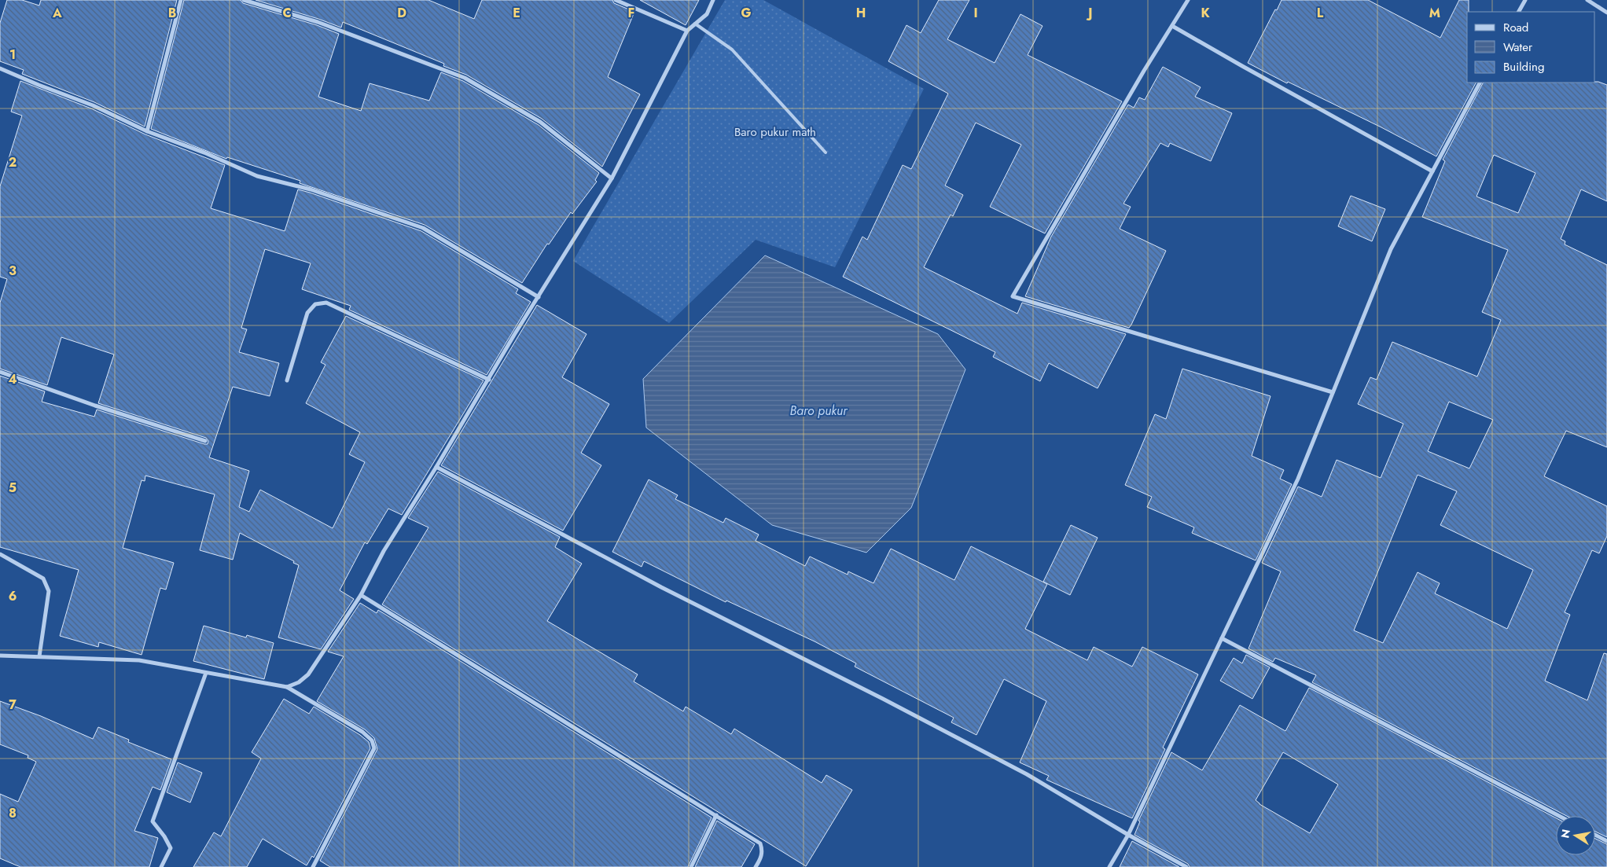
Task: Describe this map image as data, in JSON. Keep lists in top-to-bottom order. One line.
{"water":["Baro pukur"],"parks":["Baro pukur math"],"legend":["Road","Water","Building"],"north":"left","grid":{"columns":["A","B","C","D","E","F","G","H","I","J","K","L","M"],"rows":["1","2","3","4","5","6","7","8"]}}
